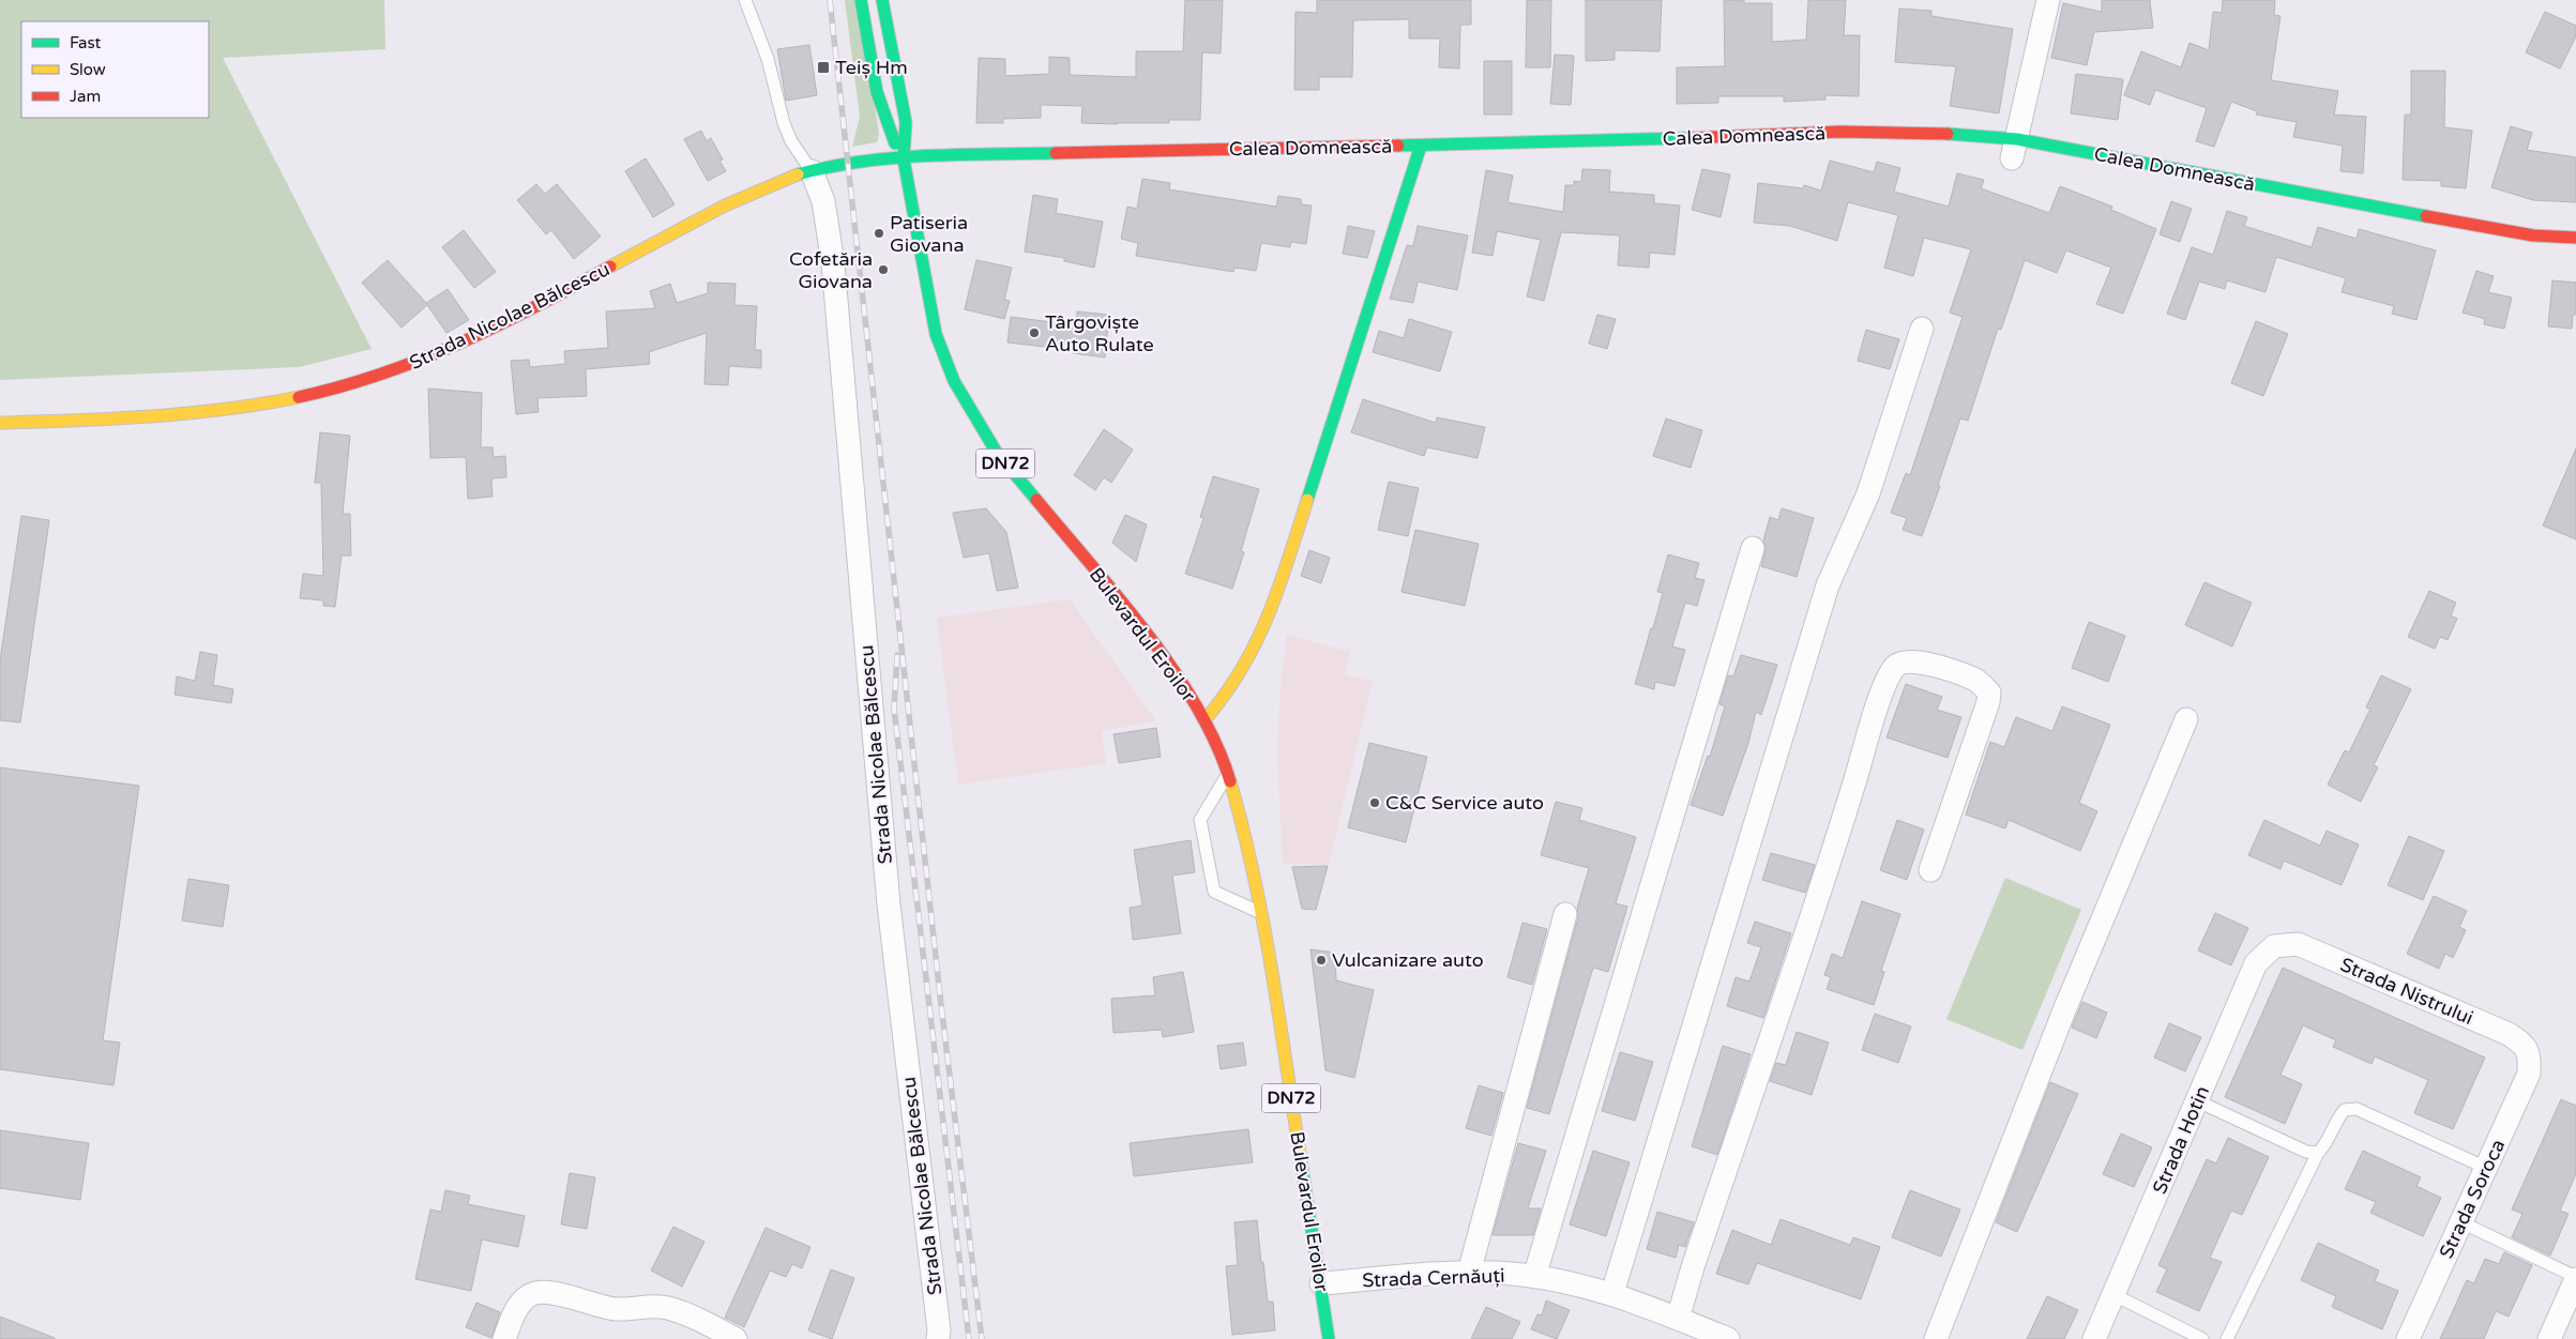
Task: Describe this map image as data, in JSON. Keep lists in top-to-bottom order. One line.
{"streets":{"main road":["Calea Domnească","Strada Nicolae Bălcescu","DN72","Bulevardul Eroilor"],"street":["Strada Nistrului","Strada Hotin","Strada Soroca","Strada Cernăuți"]},"crossings":[["Calea Domnească","Strada Nicolae Bălcescu"],["Calea Domnească","Bulevardul Eroilor"],["Strada Nicolae Bălcescu","Bulevardul Eroilor"],["Bulevardul Eroilor","Strada Cernăuți"],["Strada Nistrului","Strada Hotin"],["Strada Nistrului","Strada Soroca"]],"places":{"transit":["Teiș Hm"],"other":["Patiseria Giovana","Cofetăria Giovana","Târgoviște Auto Rulate","C&C Service auto","Vulcanizare auto"]},"legend":["Fast","Slow","Jam"]}
